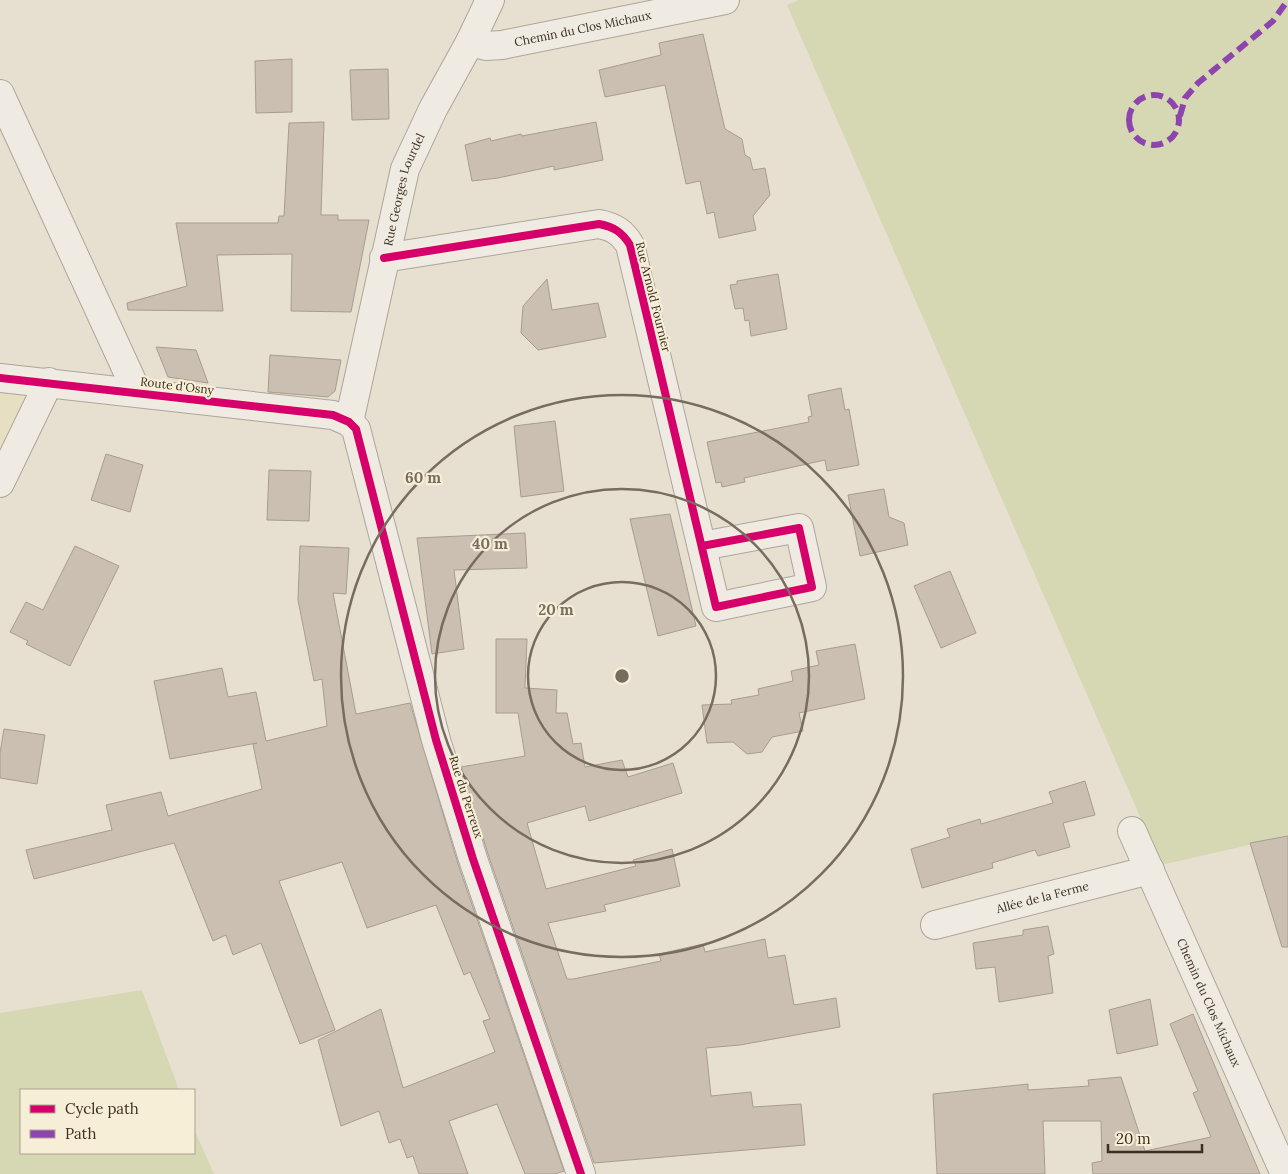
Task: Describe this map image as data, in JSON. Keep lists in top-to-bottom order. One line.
{"streets":{"street":["Chemin du Clos Michaux","Rue Georges Lourdel","Rue Arnold Fournier","Route d'Osny","Rue du Perreux","Allée de la Ferme"]},"crossings":[["Chemin du Clos Michaux","Rue Georges Lourdel"],["Chemin du Clos Michaux","Allée de la Ferme"],["Rue Georges Lourdel","Rue Arnold Fournier"],["Rue Georges Lourdel","Route d'Osny"],["Rue Georges Lourdel","Rue du Perreux"],["Route d'Osny","Rue du Perreux"]],"legend":["Cycle path","Path"],"scale_bar":"20 m","rings":["60 m","40 m","20 m"]}
